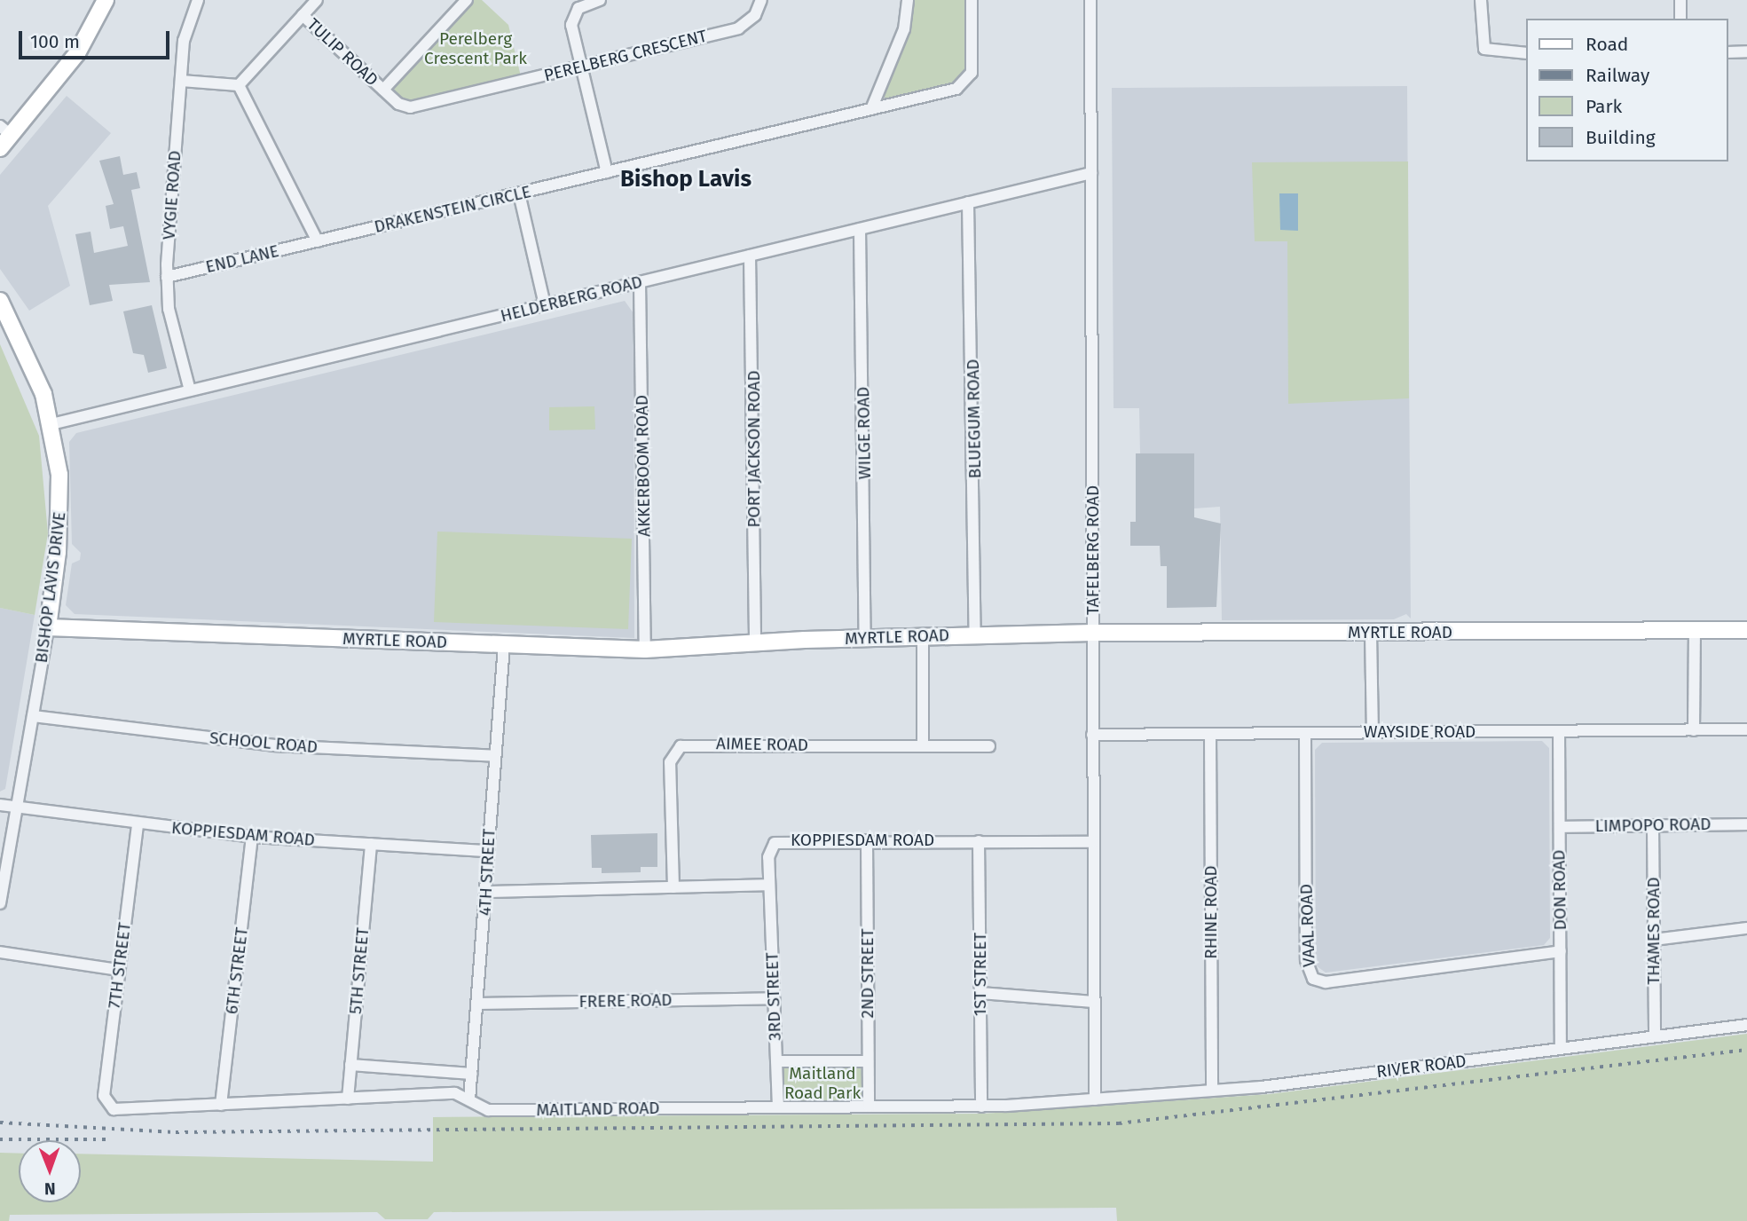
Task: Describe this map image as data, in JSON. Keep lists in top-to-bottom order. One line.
{"streets":{"street":["TULIP ROAD","PERELBERG CRESCENT","VYGIE ROAD","DRAKENSTEIN CIRCLE","END LANE","HELDERBERG ROAD","BLUEGUM ROAD","WILGE ROAD","PORT JACKSON ROAD","AKKERBOOM ROAD","TAFELBERG ROAD","BISHOP LAVIS DRIVE","MYRTLE ROAD","WAYSIDE ROAD","SCHOOL ROAD","AIMEE ROAD","LIMPOPO ROAD","KOPPIESDAM ROAD","4TH STREET","DON ROAD","RHINE ROAD","VAAL ROAD","THAMES ROAD","7TH STREET","6TH STREET","5TH STREET","2ND STREET","1ST STREET","3RD STREET","FRERE ROAD","RIVER ROAD","MAITLAND ROAD"]},"crossings":[["TULIP ROAD","PERELBERG CRESCENT"],["VYGIE ROAD","END LANE"],["VYGIE ROAD","HELDERBERG ROAD"],["DRAKENSTEIN CIRCLE","END LANE"],["HELDERBERG ROAD","BLUEGUM ROAD"],["HELDERBERG ROAD","WILGE ROAD"],["HELDERBERG ROAD","PORT JACKSON ROAD"],["HELDERBERG ROAD","AKKERBOOM ROAD"],["HELDERBERG ROAD","TAFELBERG ROAD"],["HELDERBERG ROAD","BISHOP LAVIS DRIVE"],["BLUEGUM ROAD","MYRTLE ROAD"],["WILGE ROAD","MYRTLE ROAD"],["PORT JACKSON ROAD","MYRTLE ROAD"],["AKKERBOOM ROAD","MYRTLE ROAD"],["TAFELBERG ROAD","MYRTLE ROAD"],["TAFELBERG ROAD","WAYSIDE ROAD"],["TAFELBERG ROAD","KOPPIESDAM ROAD"],["TAFELBERG ROAD","RIVER ROAD"],["TAFELBERG ROAD","MAITLAND ROAD"],["BISHOP LAVIS DRIVE","MYRTLE ROAD"],["BISHOP LAVIS DRIVE","SCHOOL ROAD"],["BISHOP LAVIS DRIVE","KOPPIESDAM ROAD"],["MYRTLE ROAD","4TH STREET"],["WAYSIDE ROAD","DON ROAD"],["WAYSIDE ROAD","RHINE ROAD"],["WAYSIDE ROAD","VAAL ROAD"],["SCHOOL ROAD","4TH STREET"],["LIMPOPO ROAD","DON ROAD"],["LIMPOPO ROAD","THAMES ROAD"],["KOPPIESDAM ROAD","4TH STREET"],["KOPPIESDAM ROAD","7TH STREET"],["KOPPIESDAM ROAD","6TH STREET"],["KOPPIESDAM ROAD","5TH STREET"],["KOPPIESDAM ROAD","2ND STREET"],["KOPPIESDAM ROAD","1ST STREET"],["KOPPIESDAM ROAD","3RD STREET"],["4TH STREET","FRERE ROAD"],["4TH STREET","MAITLAND ROAD"],["DON ROAD","VAAL ROAD"],["DON ROAD","RIVER ROAD"],["RHINE ROAD","RIVER ROAD"],["THAMES ROAD","RIVER ROAD"],["7TH STREET","MAITLAND ROAD"],["6TH STREET","MAITLAND ROAD"],["5TH STREET","MAITLAND ROAD"],["2ND STREET","MAITLAND ROAD"],["1ST STREET","MAITLAND ROAD"],["3RD STREET","FRERE ROAD"],["3RD STREET","MAITLAND ROAD"],["RIVER ROAD","MAITLAND ROAD"]],"districts":["Bishop Lavis"],"parks":["Perelberg Crescent Park","Maitland Road Park"],"legend":["Road","Railway","Park","Building"],"scale_bar":"100 m","north":"bottom"}
